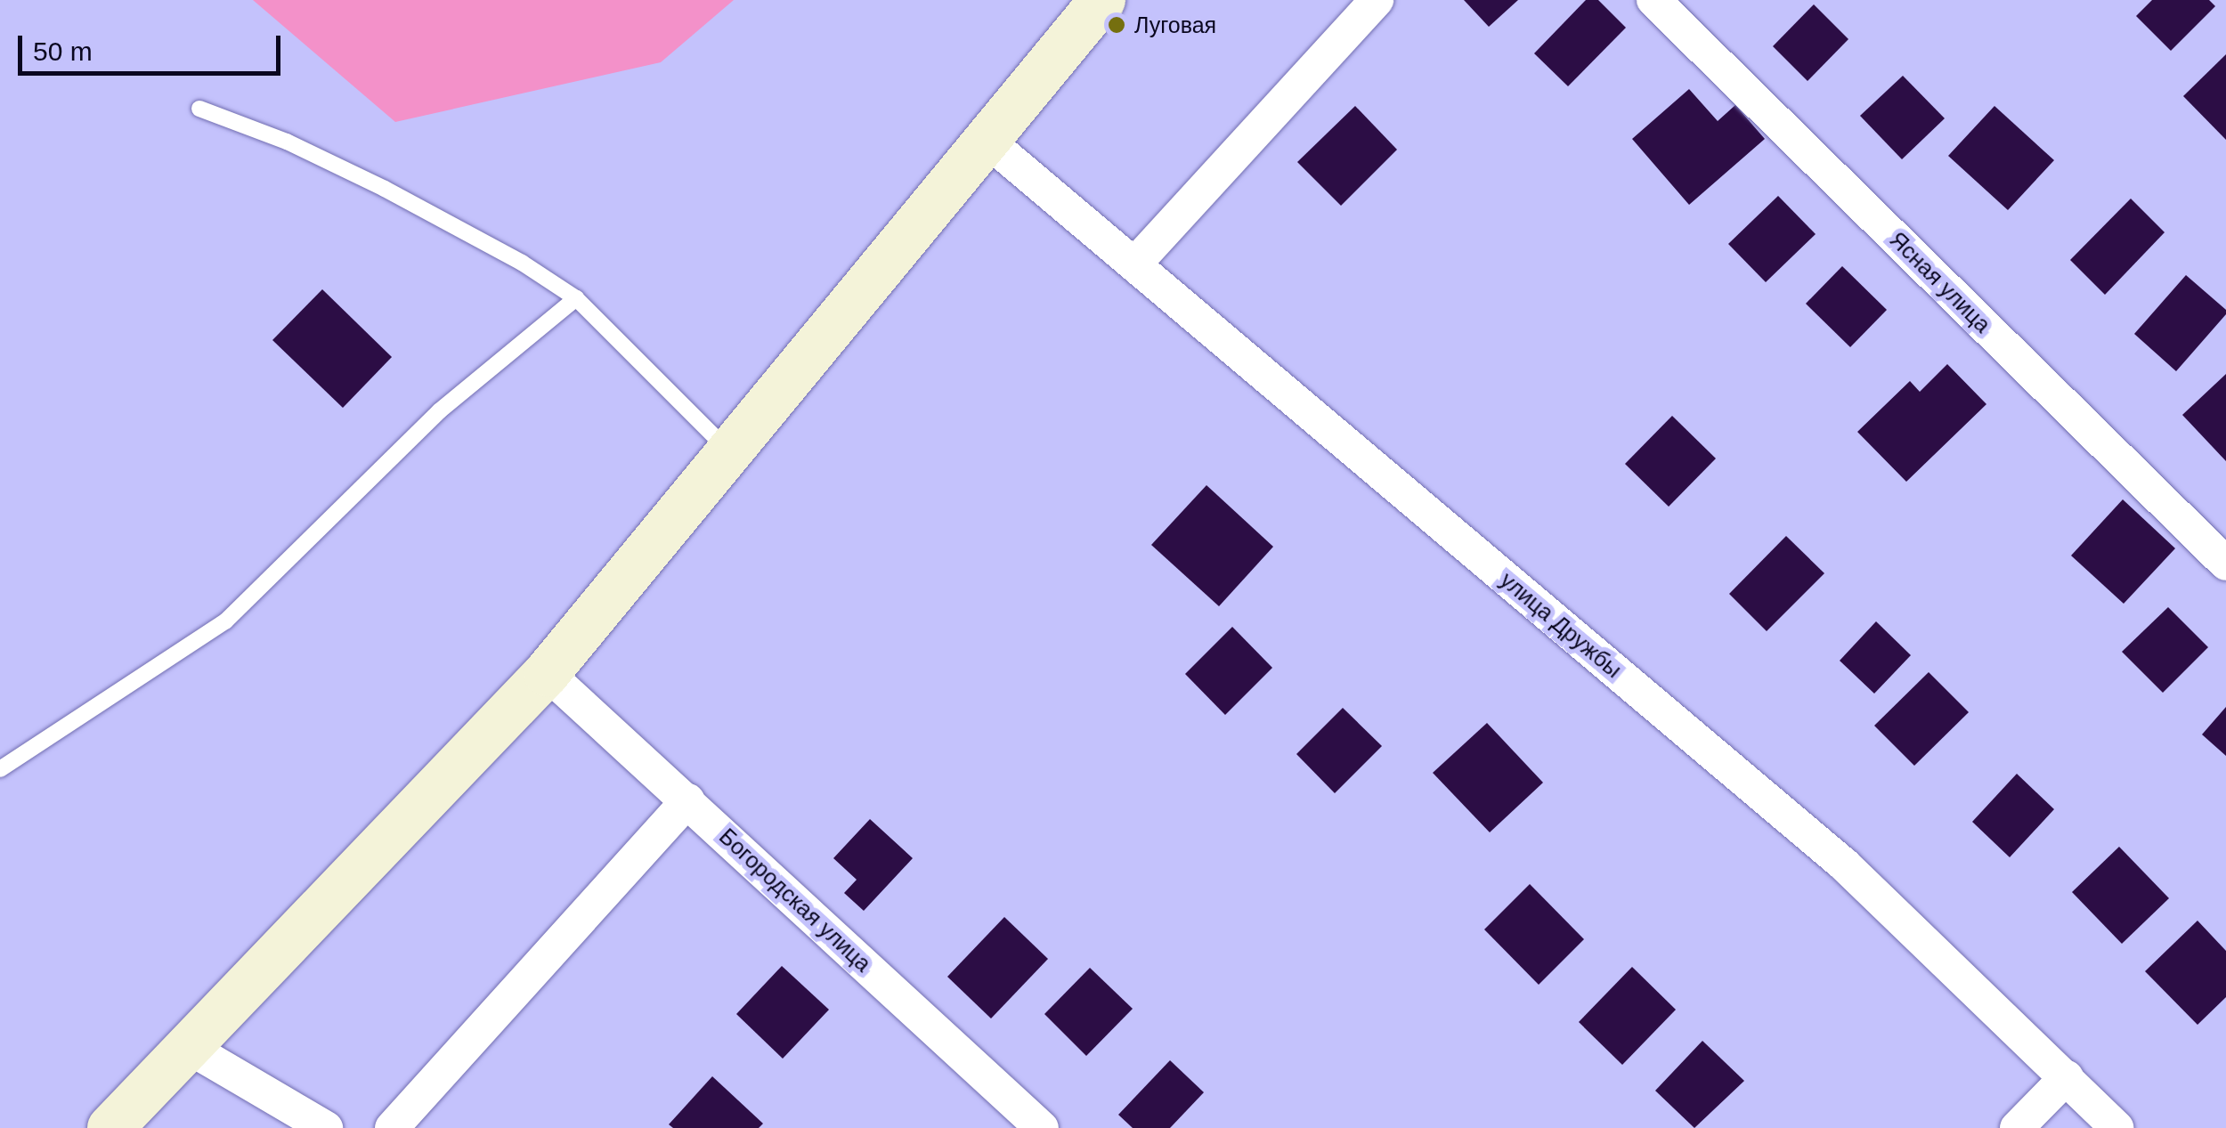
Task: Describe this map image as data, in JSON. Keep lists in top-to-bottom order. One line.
{"streets":{"street":["Ясная улица","улица Дружбы","Богородская улица"]},"places":["Луговая"],"scale_bar":"50 m"}
